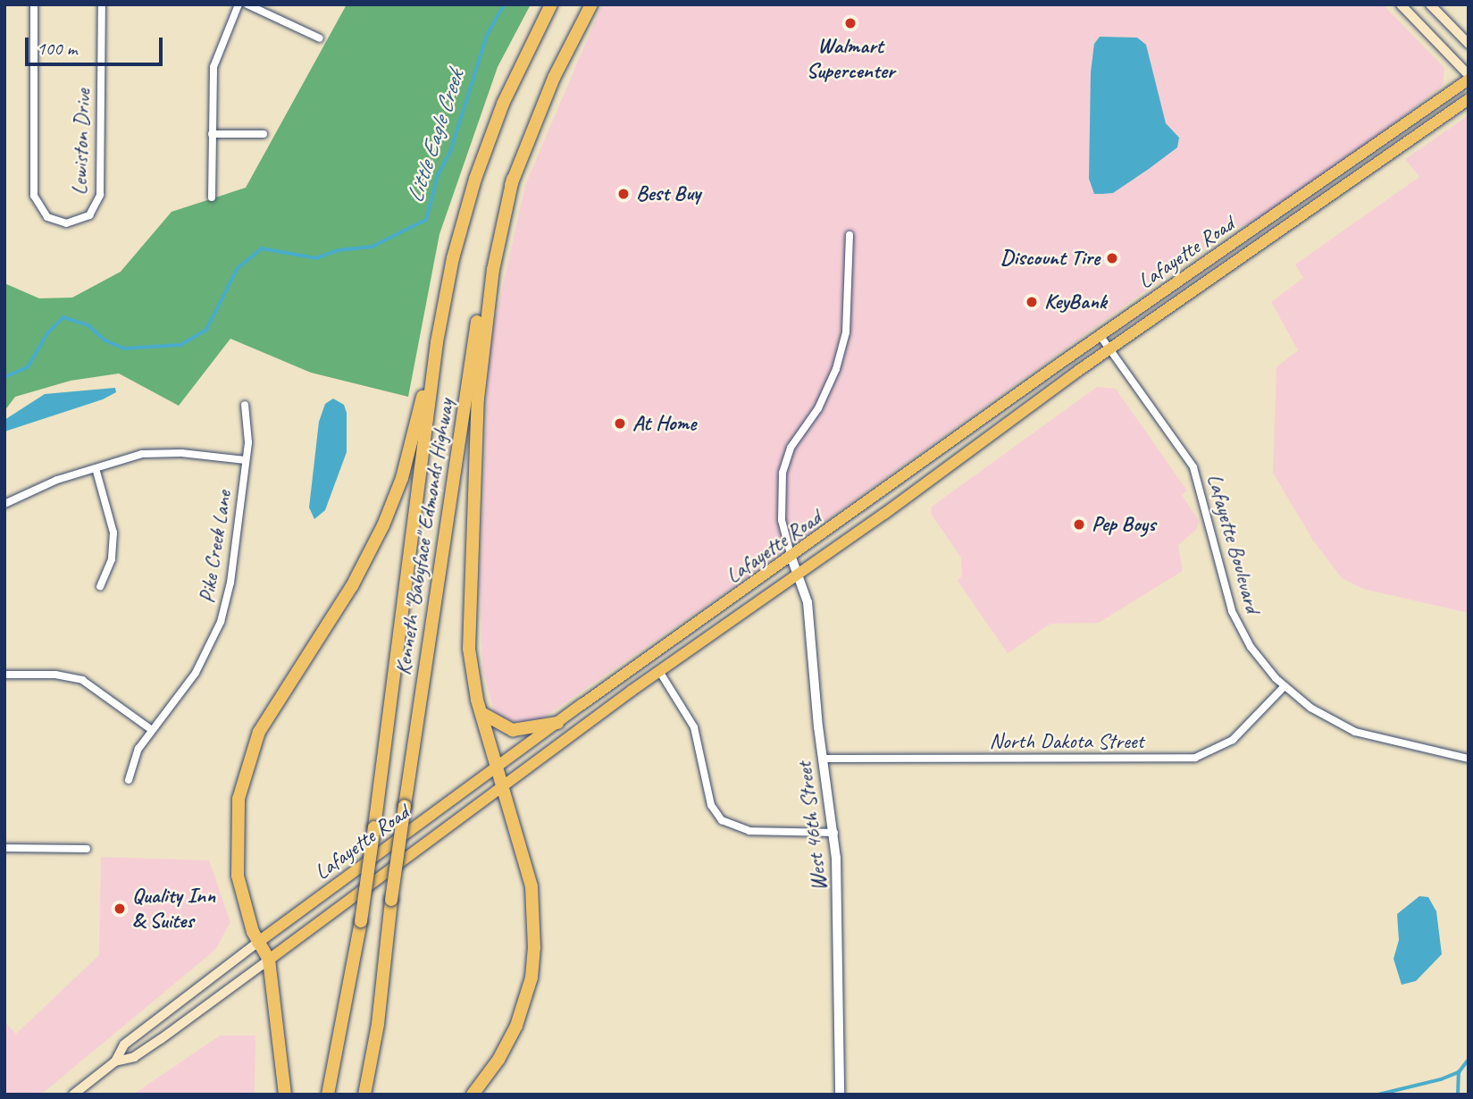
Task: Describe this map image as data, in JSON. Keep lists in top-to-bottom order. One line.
{"streets":{"highway":["Kenneth \"Babyface\" Edmonds Highway"],"main road":["Lafayette Road"],"street":["Lewiston Drive","Lafayette Boulevard","Pike Creek Lane","North Dakota Street","West 46th Street"]},"crossings":[["Lafayette Road","Lafayette Boulevard"],["Lafayette Road","West 46th Street"],["Lafayette Boulevard","North Dakota Street"],["North Dakota Street","West 46th Street"]],"water":["Little Eagle Creek"],"places":["Walmart Supercenter","Best Buy","Discount Tire","KeyBank","At Home","Pep Boys","Quality Inn & Suites"],"scale_bar":"100 m"}
